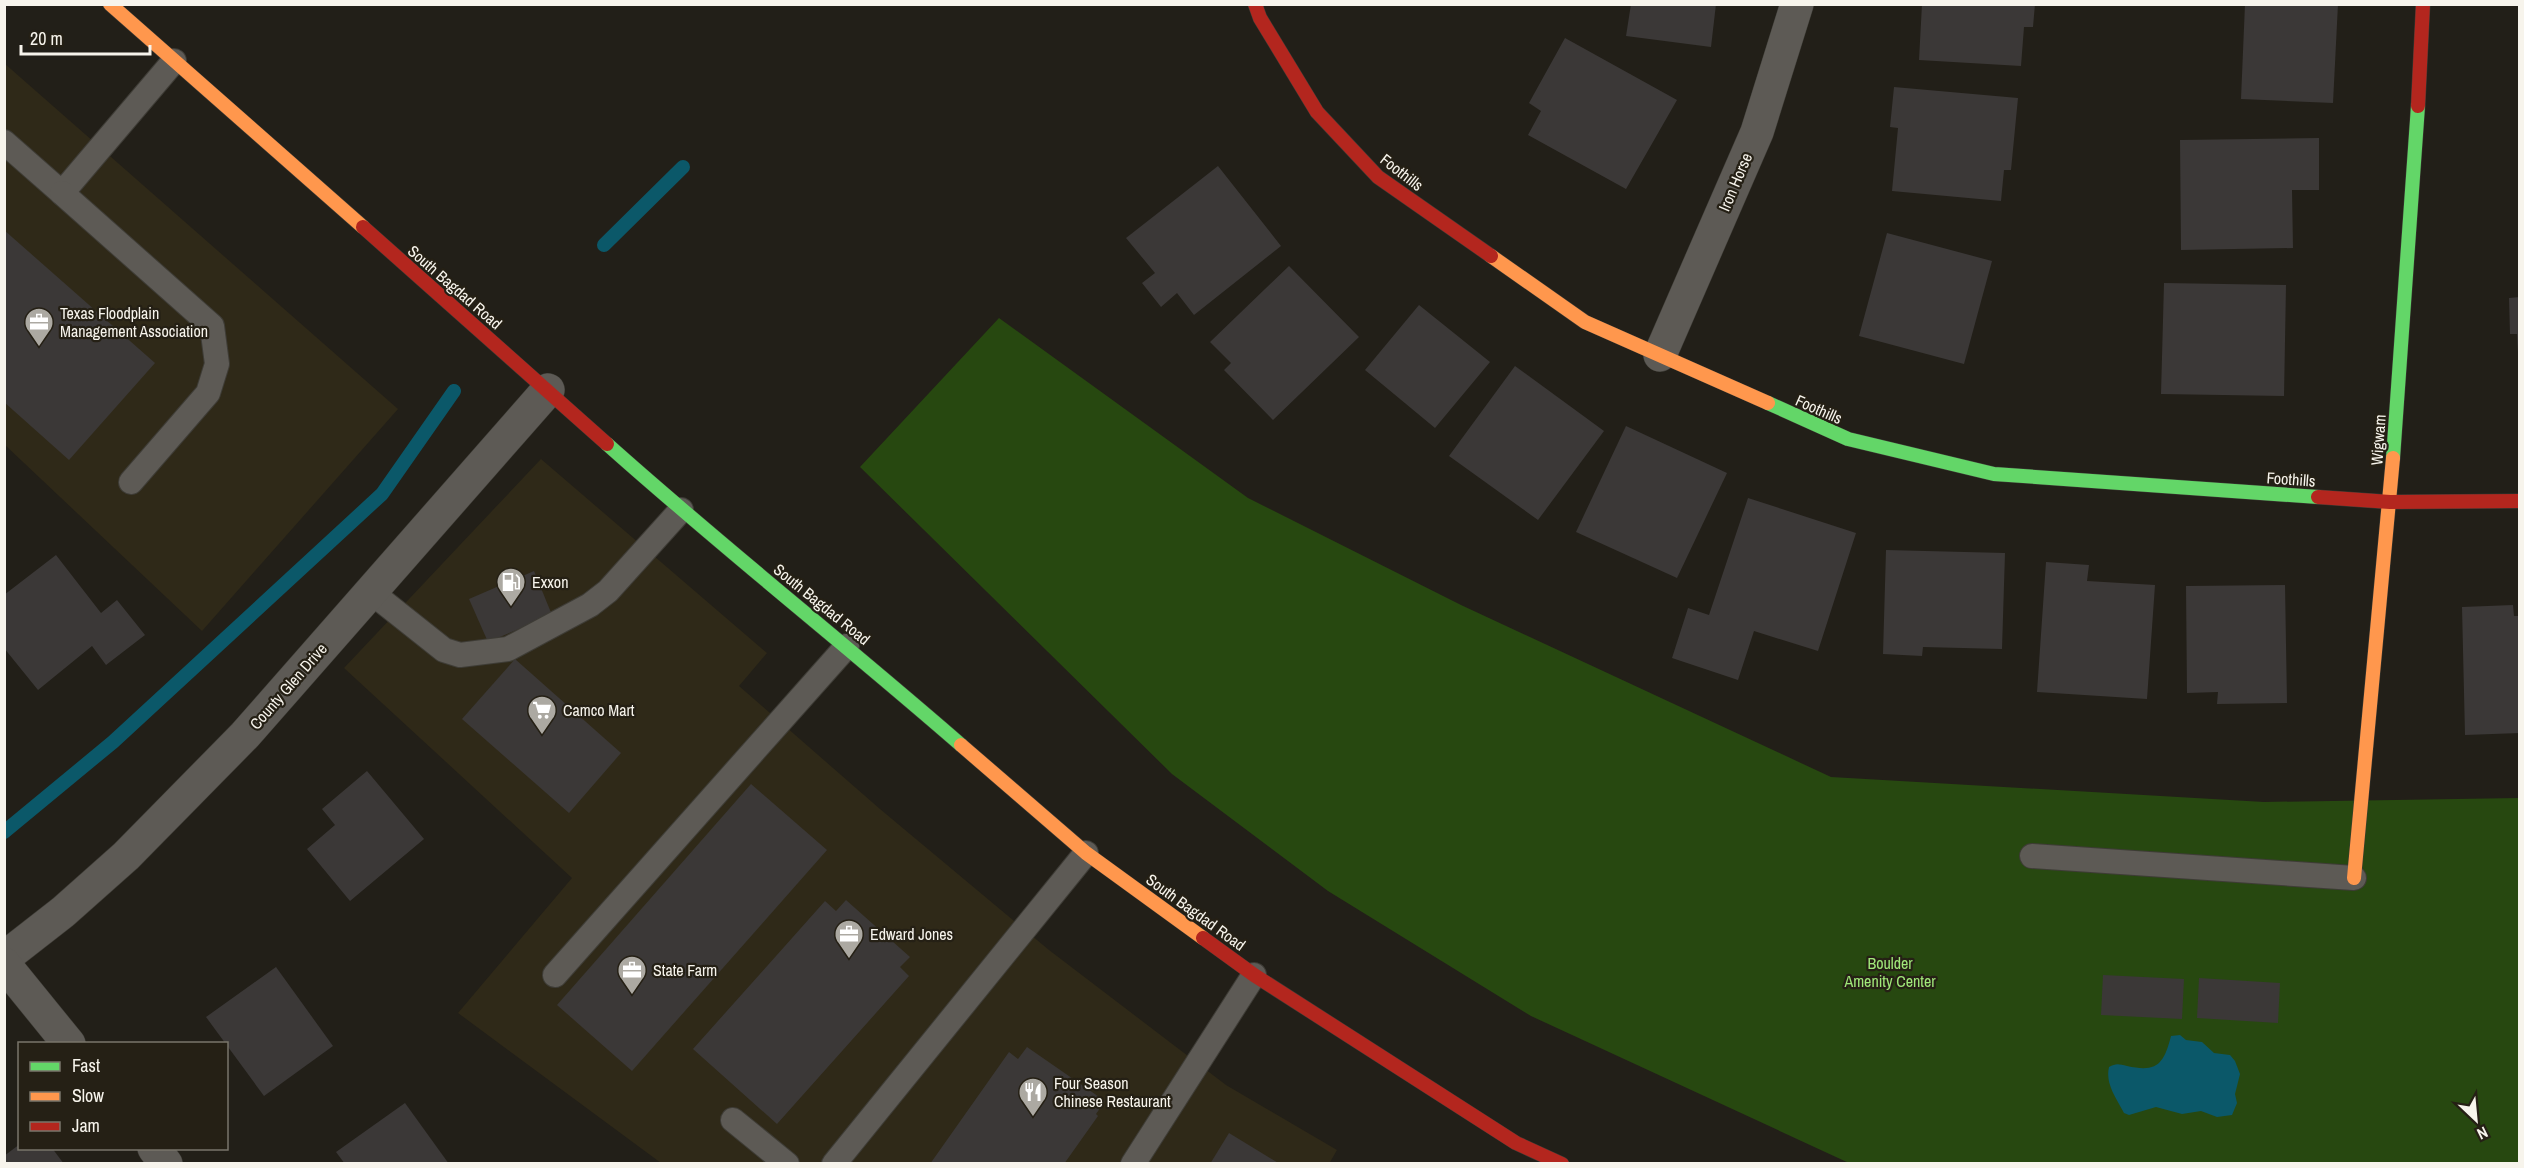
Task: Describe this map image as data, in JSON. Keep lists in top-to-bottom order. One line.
{"streets":{"street":["Foothills","Iron Horse","South Bagdad Road","Wigwam","County Glen Drive"]},"crossings":[["Foothills","Iron Horse"],["Foothills","Wigwam"],["South Bagdad Road","County Glen Drive"]],"parks":["Boulder Amenity Center"],"places":{"office":["Texas Floodplain Management Association","Edward Jones","State Farm"],"fuel station":["Exxon"],"supermarket":["Camco Mart"],"restaurant":["Four Season Chinese Restaurant"]},"legend":["Fast","Slow","Jam"],"scale_bar":"20 m","north":"bottom right"}
